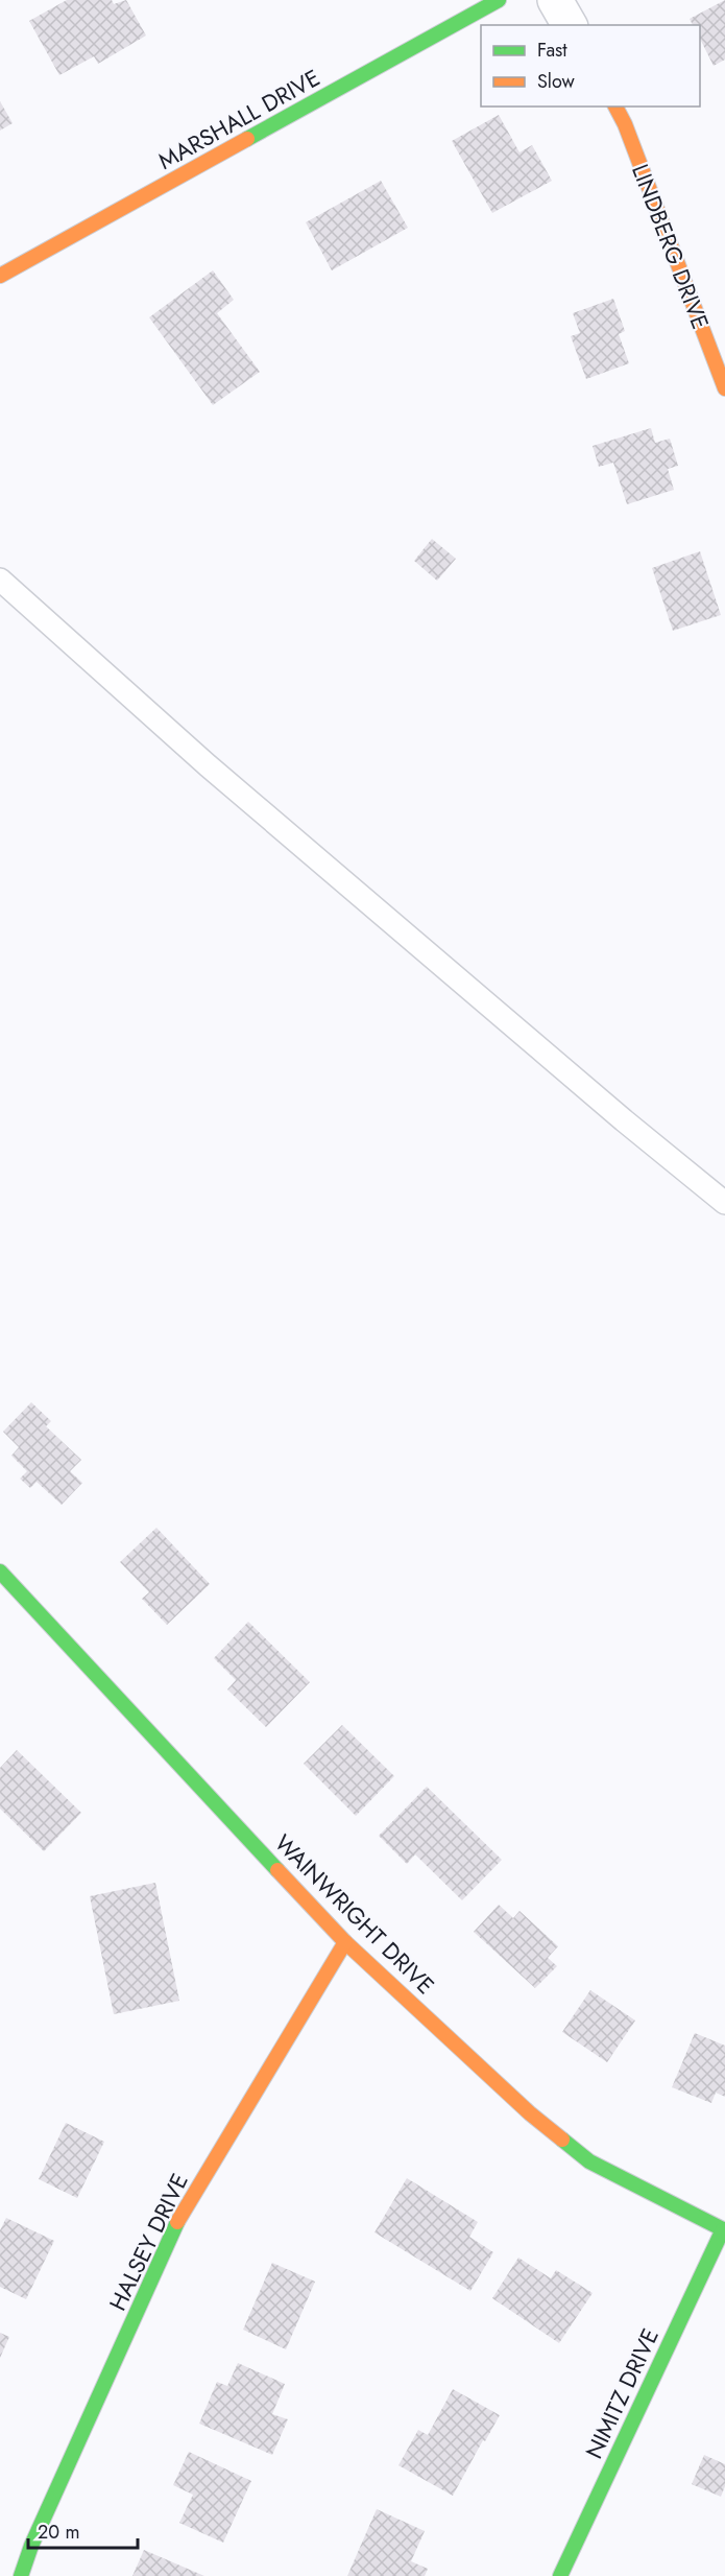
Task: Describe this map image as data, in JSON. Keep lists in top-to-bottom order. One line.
{"streets":{"street":["MARSHALL DRIVE","LINDBERG DRIVE","WAINWRIGHT DRIVE","HALSEY DRIVE","NIMITZ DRIVE"]},"crossings":[["WAINWRIGHT DRIVE","HALSEY DRIVE"],["WAINWRIGHT DRIVE","NIMITZ DRIVE"]],"legend":["Fast","Slow"],"scale_bar":"20 m"}
